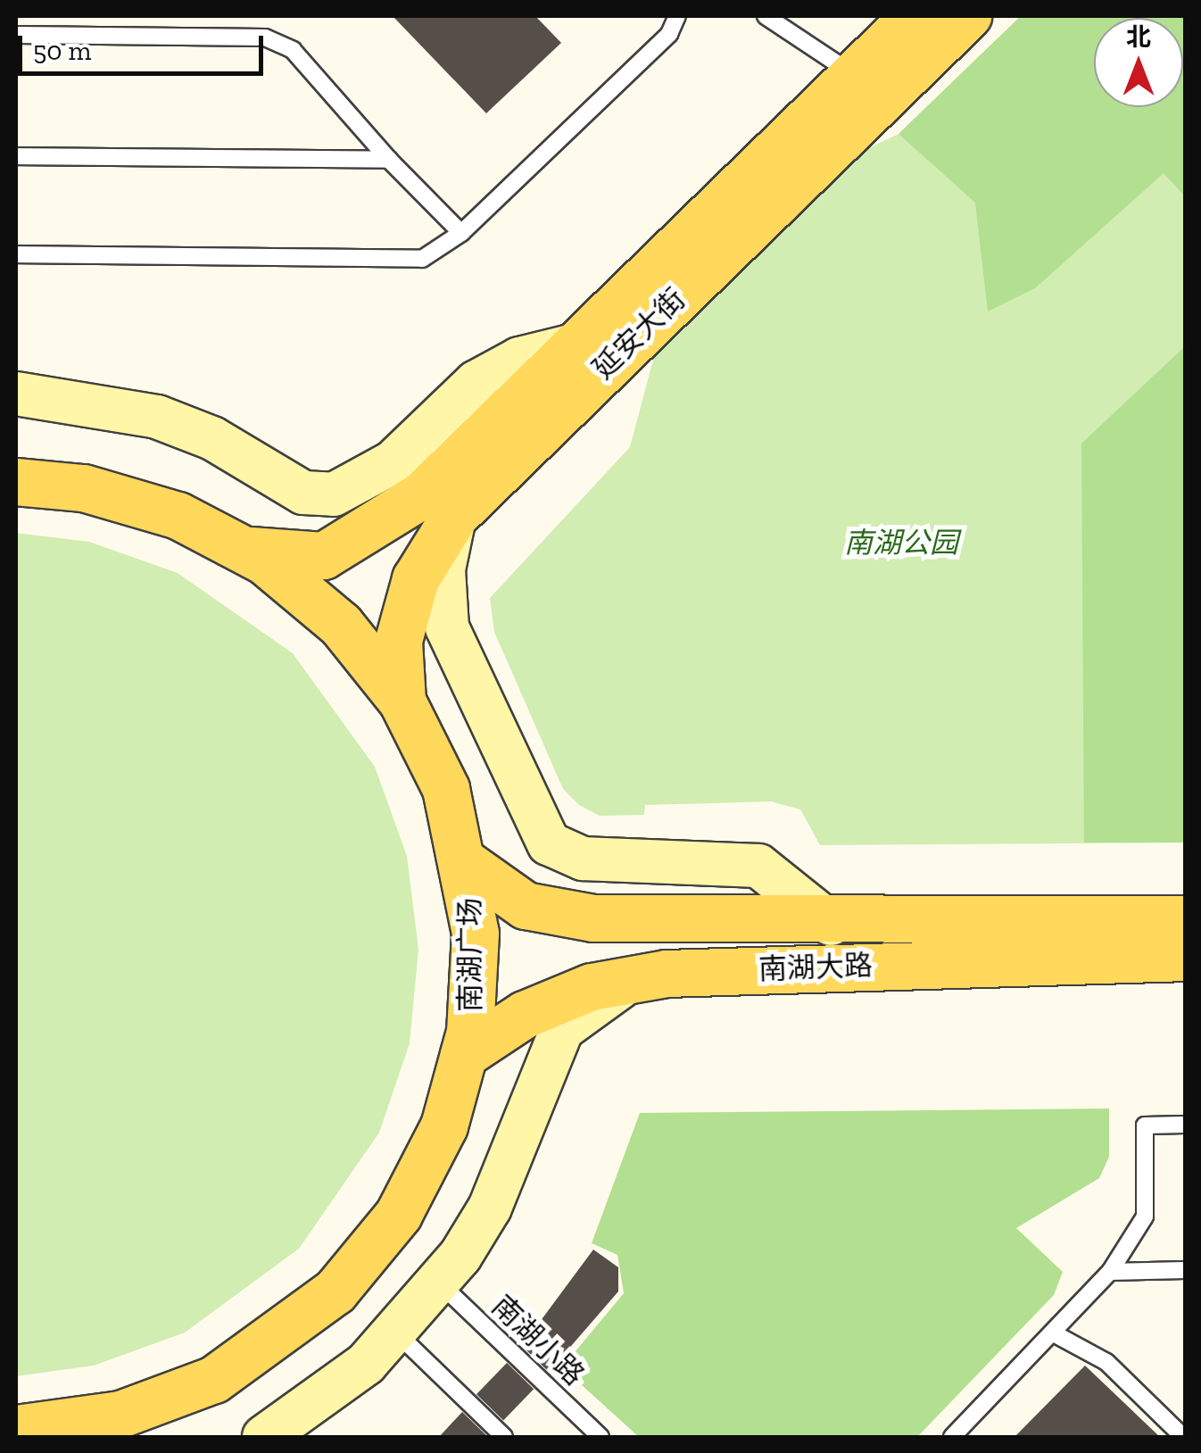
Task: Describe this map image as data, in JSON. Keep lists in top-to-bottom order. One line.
{"streets":{"main road":["延安大街","南湖广场","南湖大路"],"lane":["南湖小路"]},"crossings":[["延安大街","南湖广场"],["南湖广场","南湖大路"]],"parks":["南湖公园"],"scale_bar":"50 m","north":"top"}
